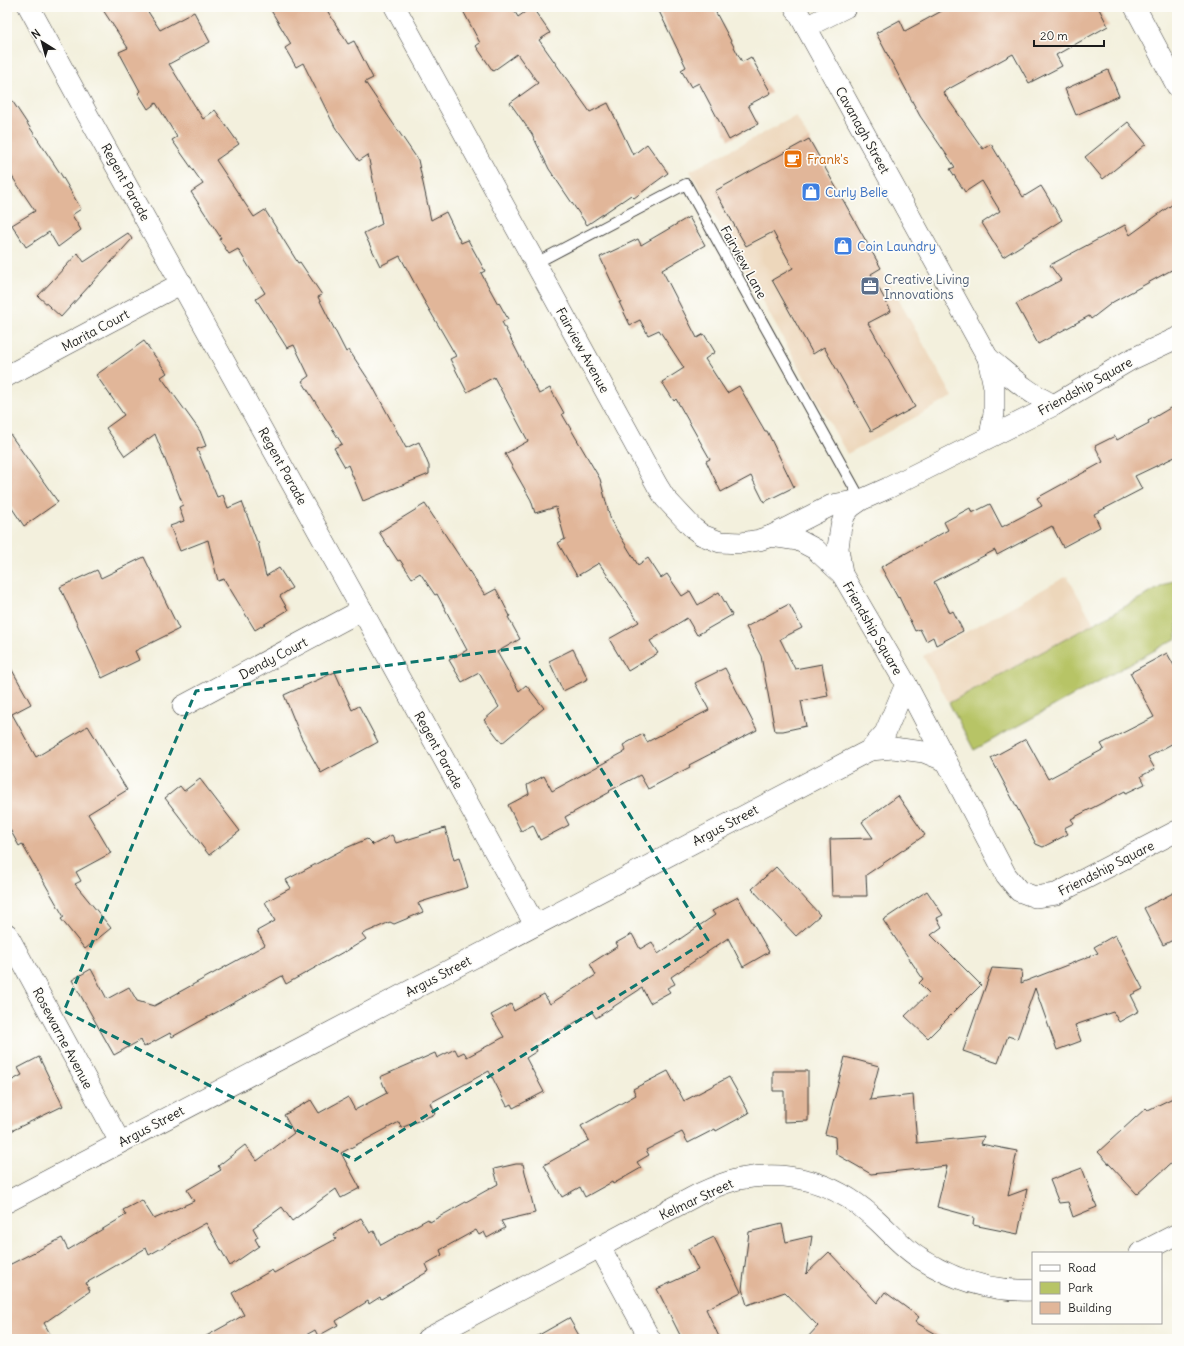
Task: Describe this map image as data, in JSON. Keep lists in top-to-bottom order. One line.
{"streets":{"street":["Cavanagh Street","Regent Parade","Marita Court","Fairview Avenue","Friendship Square","Dendy Court","Argus Street","Rosewarne Avenue","Kelmar Street"],"lane":["Fairview Lane"]},"crossings":[["Cavanagh Street","Friendship Square"],["Regent Parade","Marita Court"],["Regent Parade","Dendy Court"],["Regent Parade","Argus Street"],["Fairview Lane","Fairview Avenue"],["Fairview Lane","Friendship Square"],["Fairview Avenue","Friendship Square"],["Friendship Square","Argus Street"],["Argus Street","Rosewarne Avenue"]],"places":{"cafe":["Frank's"],"shop":["Curly Belle","Coin Laundry"],"office":["Creative Living Innovations"]},"legend":["Road","Park","Building"],"scale_bar":"20 m","north":"top left"}
